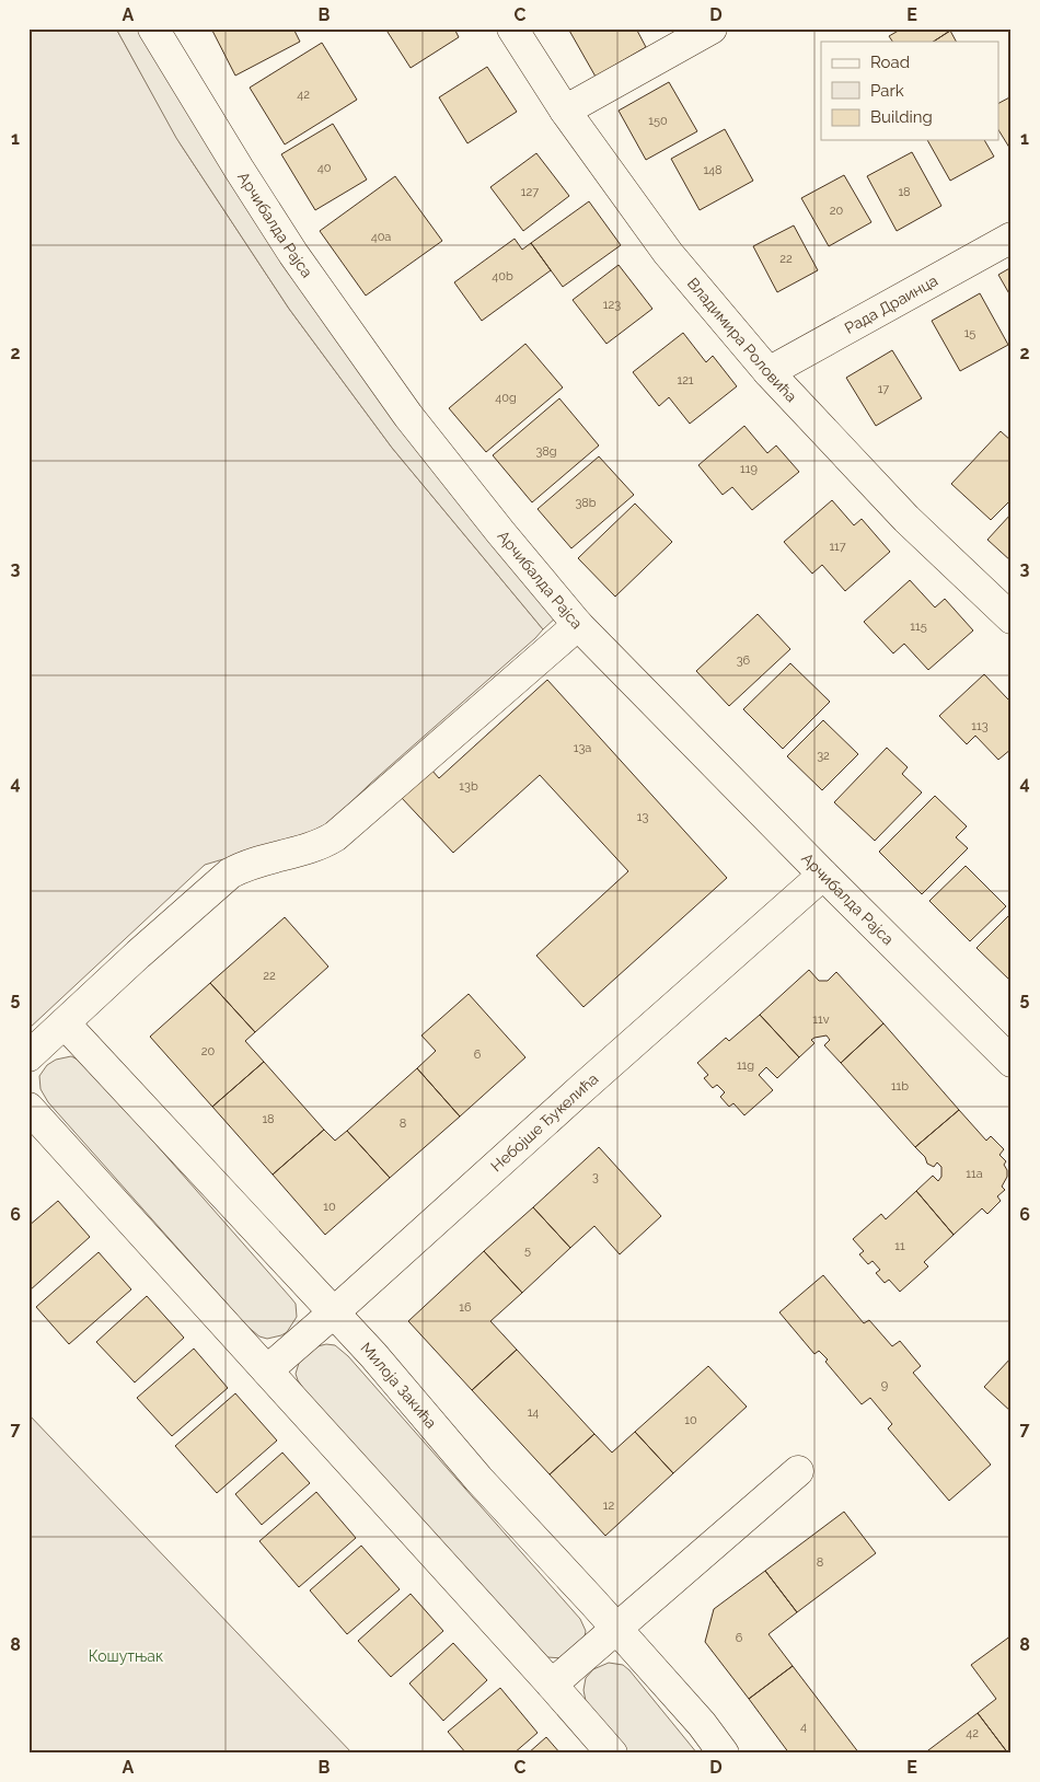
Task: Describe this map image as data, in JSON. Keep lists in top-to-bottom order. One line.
{"streets":{"street":["Арчибалда Рајса","Рада Драинца","Владимира Роловића","Небојше Ђукелића","Милоја Закића"]},"crossings":[["Арчибалда Рајса","Небојше Ђукелића"],["Рада Драинца","Владимира Роловића"],["Небојше Ђукелића","Милоја Закића"]],"parks":["Кошутњак"],"house_numbers":["42","150","40","148","127","18","20","40a","22","40b","123","15","121","17","40g","38g","119","38b","117","115","36","113","13a","32","13b","13","22","11v","20","6","11g","11b","18","8","11a","3","10","11","5","16","9","14","10","12","8","6","4","42"],"legend":["Road","Park","Building"],"grid":{"columns":["A","B","C","D","E"],"rows":["1","2","3","4","5","6","7","8"]}}
